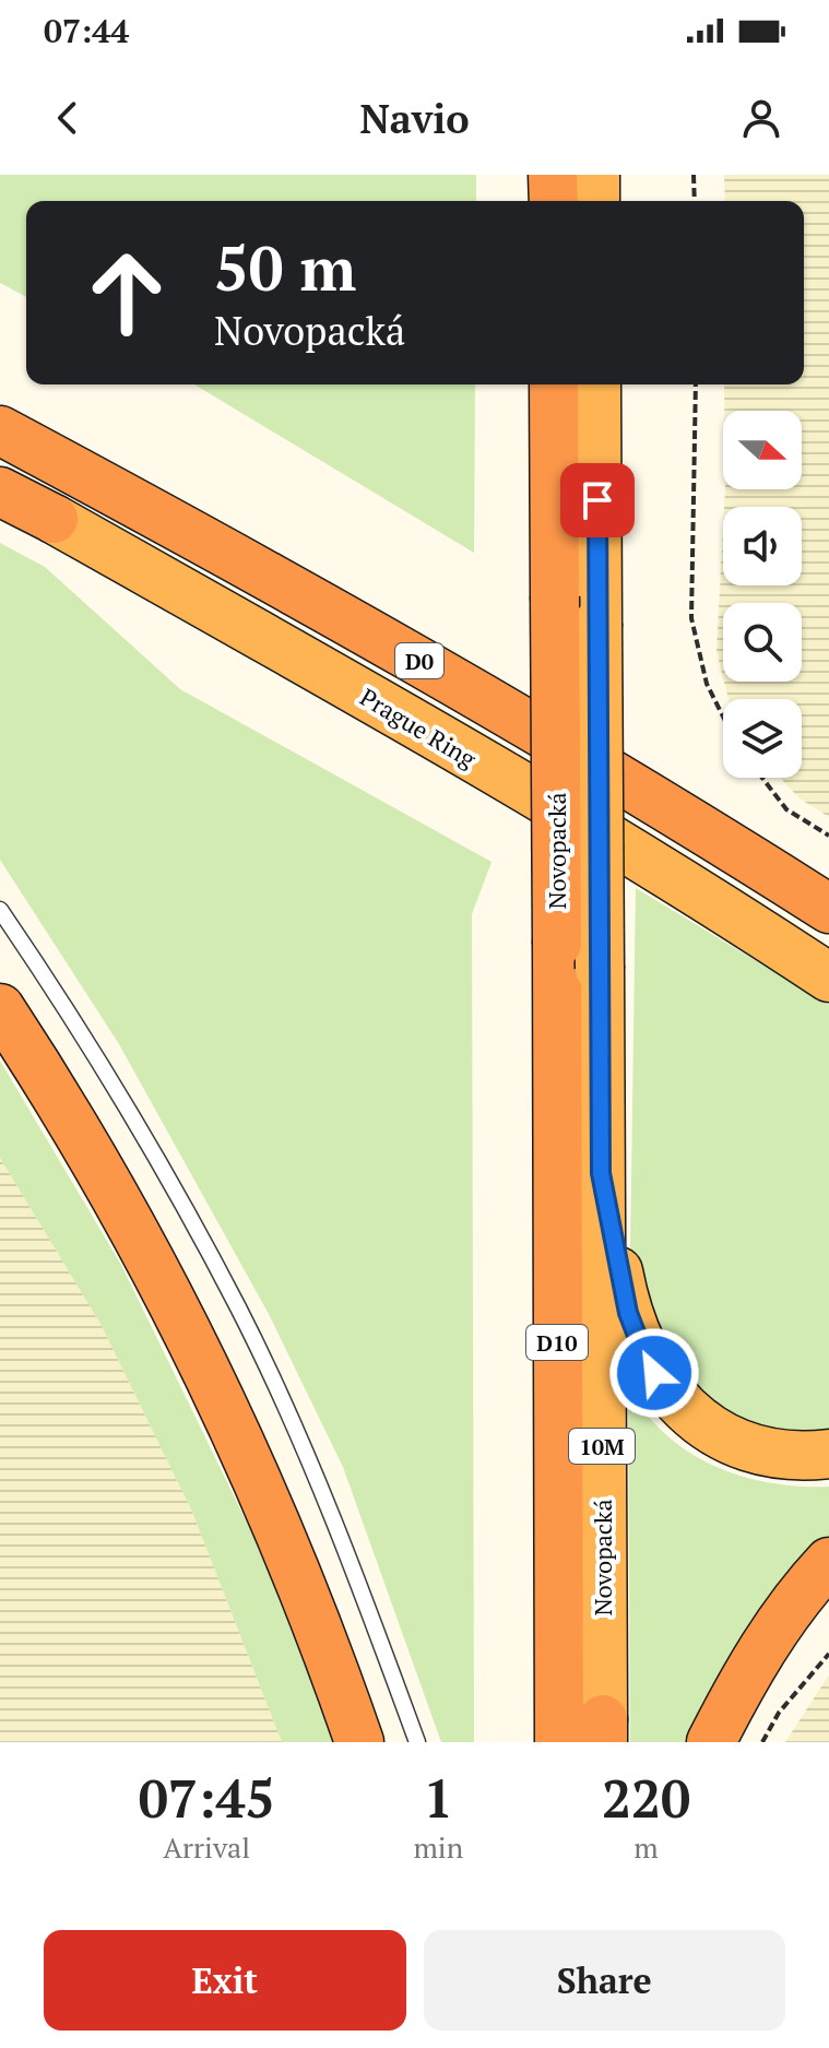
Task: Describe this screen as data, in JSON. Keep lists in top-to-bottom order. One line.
{"streets":{"highway":["D0","Prague Ring","Novopacká","D10","10M"]},"crossings":[["D0","Novopacká"]],"north":"right","page":{"status":"07:44","header":"Navio","turn":["50 m","Novopacká"],"eta":["07:45","Arrival","1","min","220","m"],"buttons":["Exit","Share"]}}
